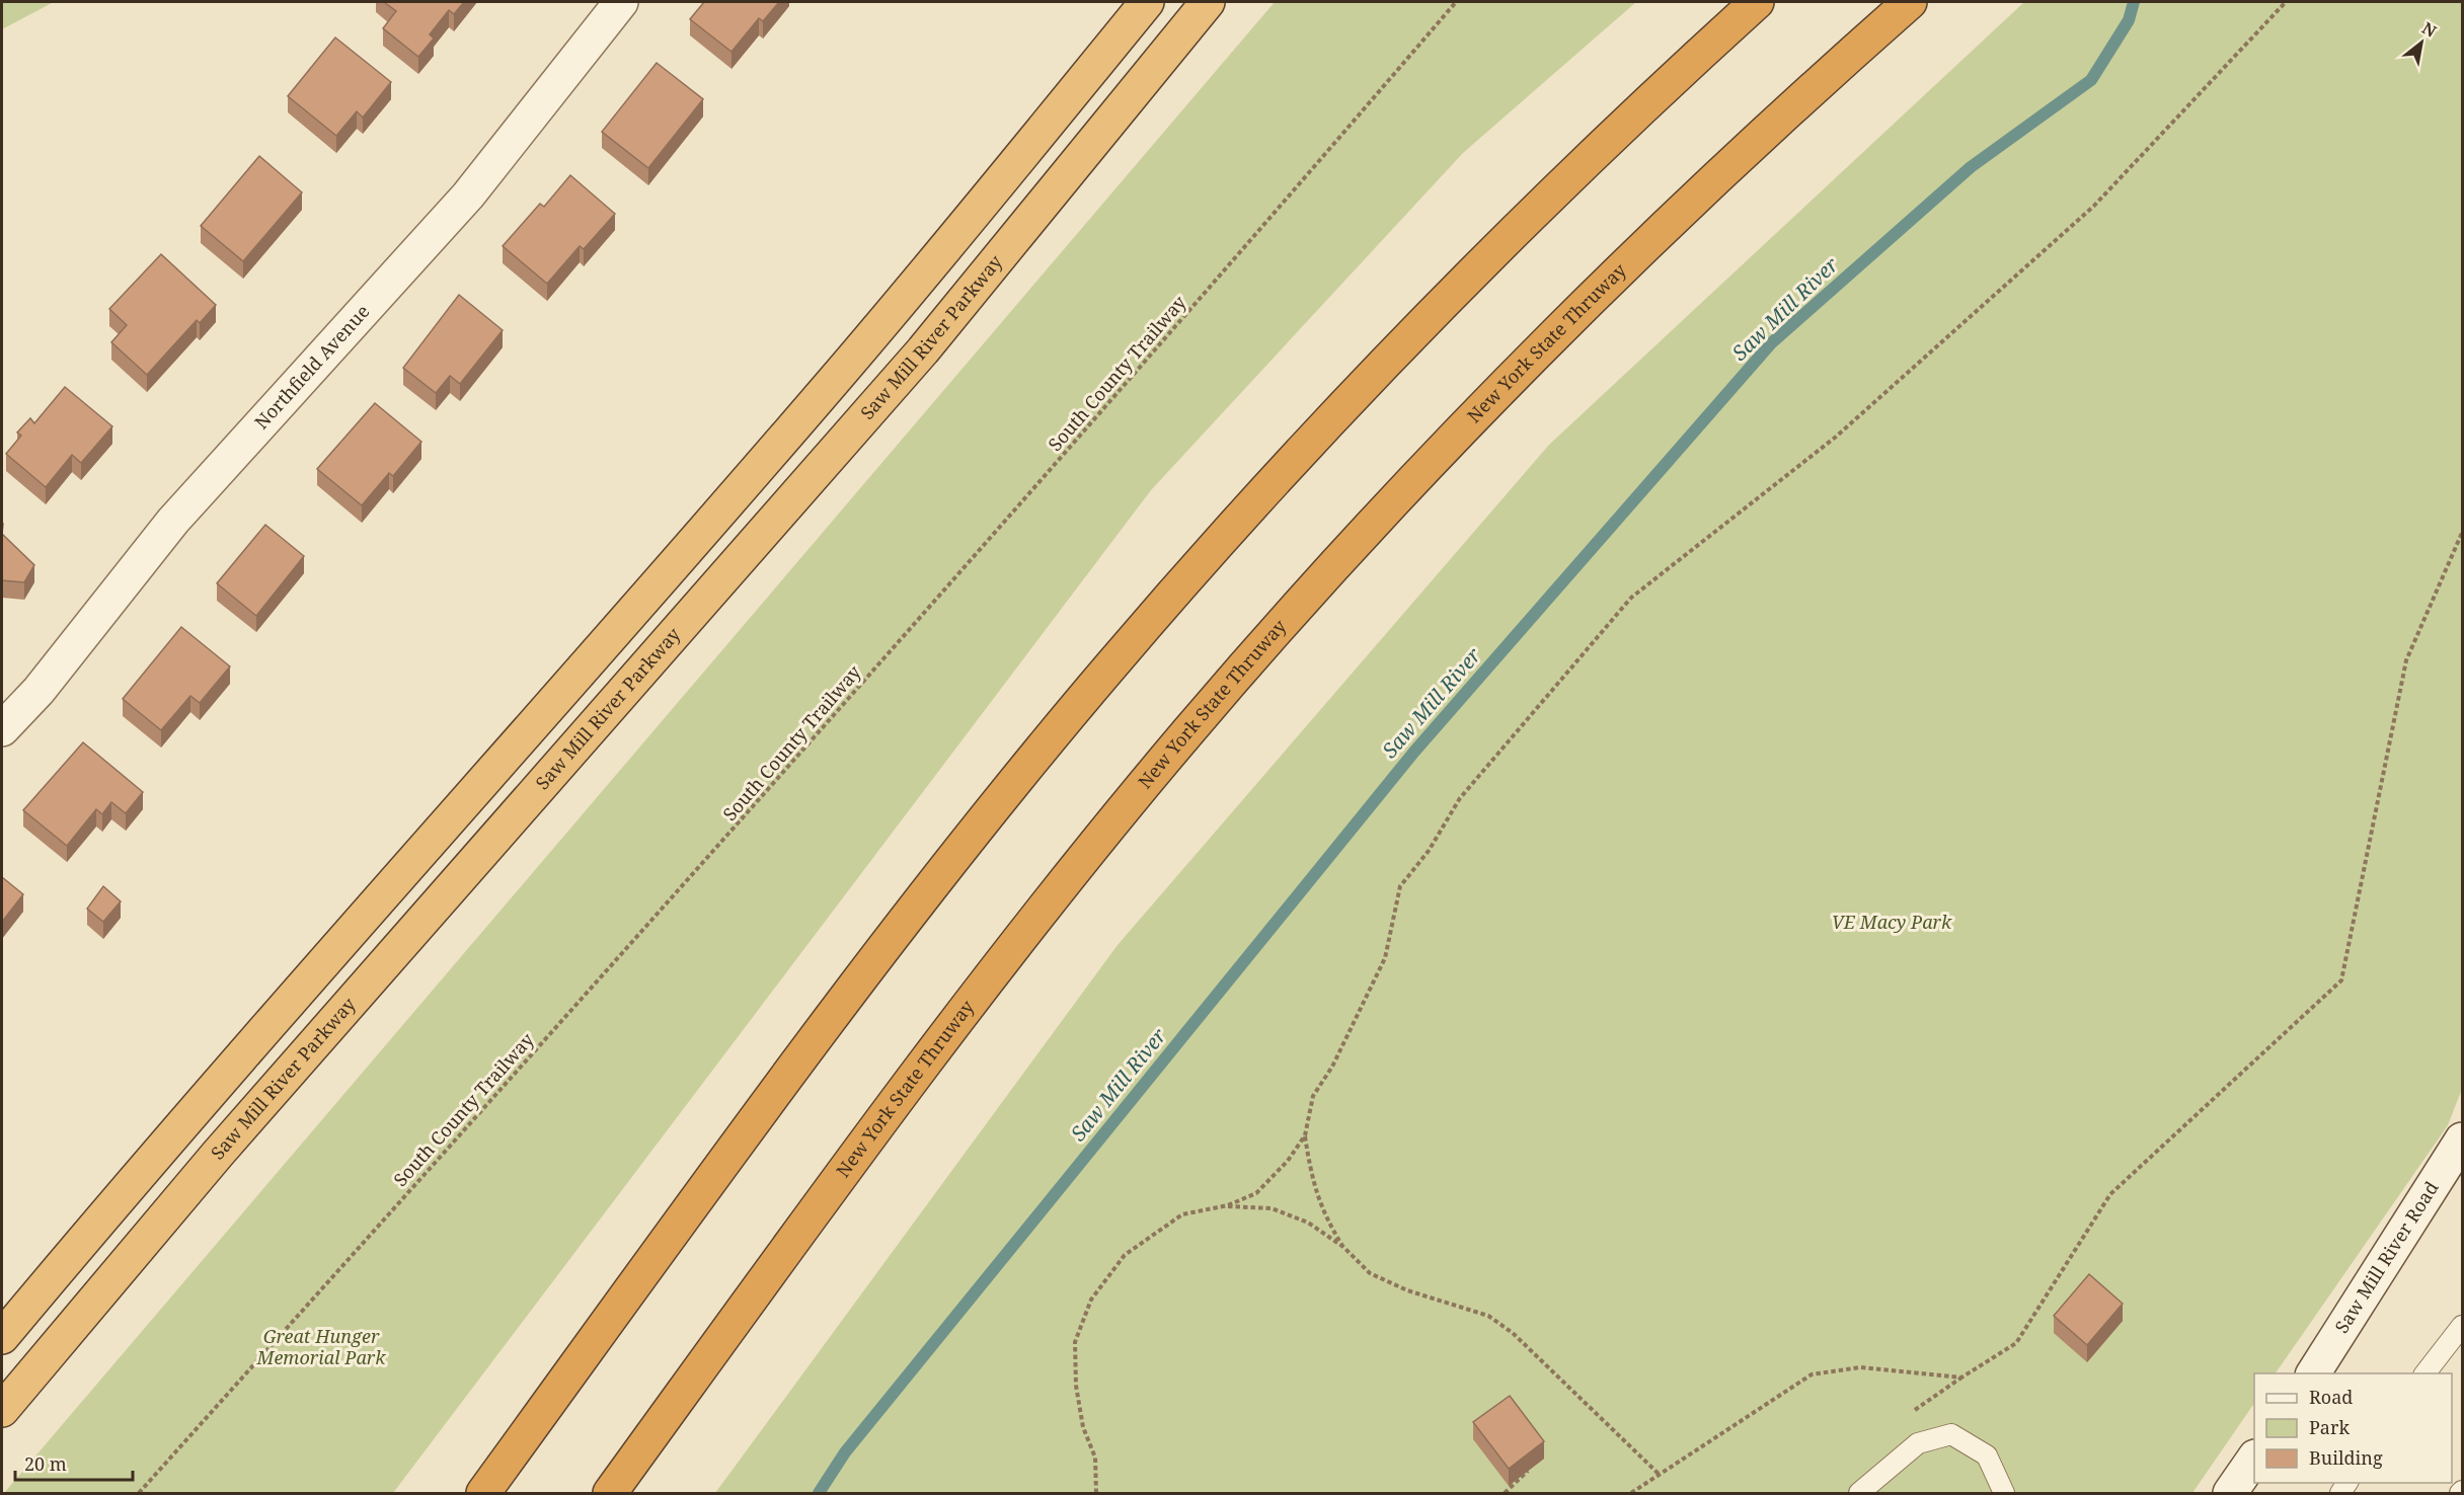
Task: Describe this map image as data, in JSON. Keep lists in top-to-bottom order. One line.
{"streets":{"highway":["Saw Mill River Parkway","New York State Thruway"],"street":["Northfield Avenue","Saw Mill River Road"],"path":["South County Trailway"]},"water":["Saw Mill River"],"parks":["VE Macy Park","Great Hunger Memorial Park"],"legend":["Road","Park","Building"],"scale_bar":"20 m","north":"top right"}
